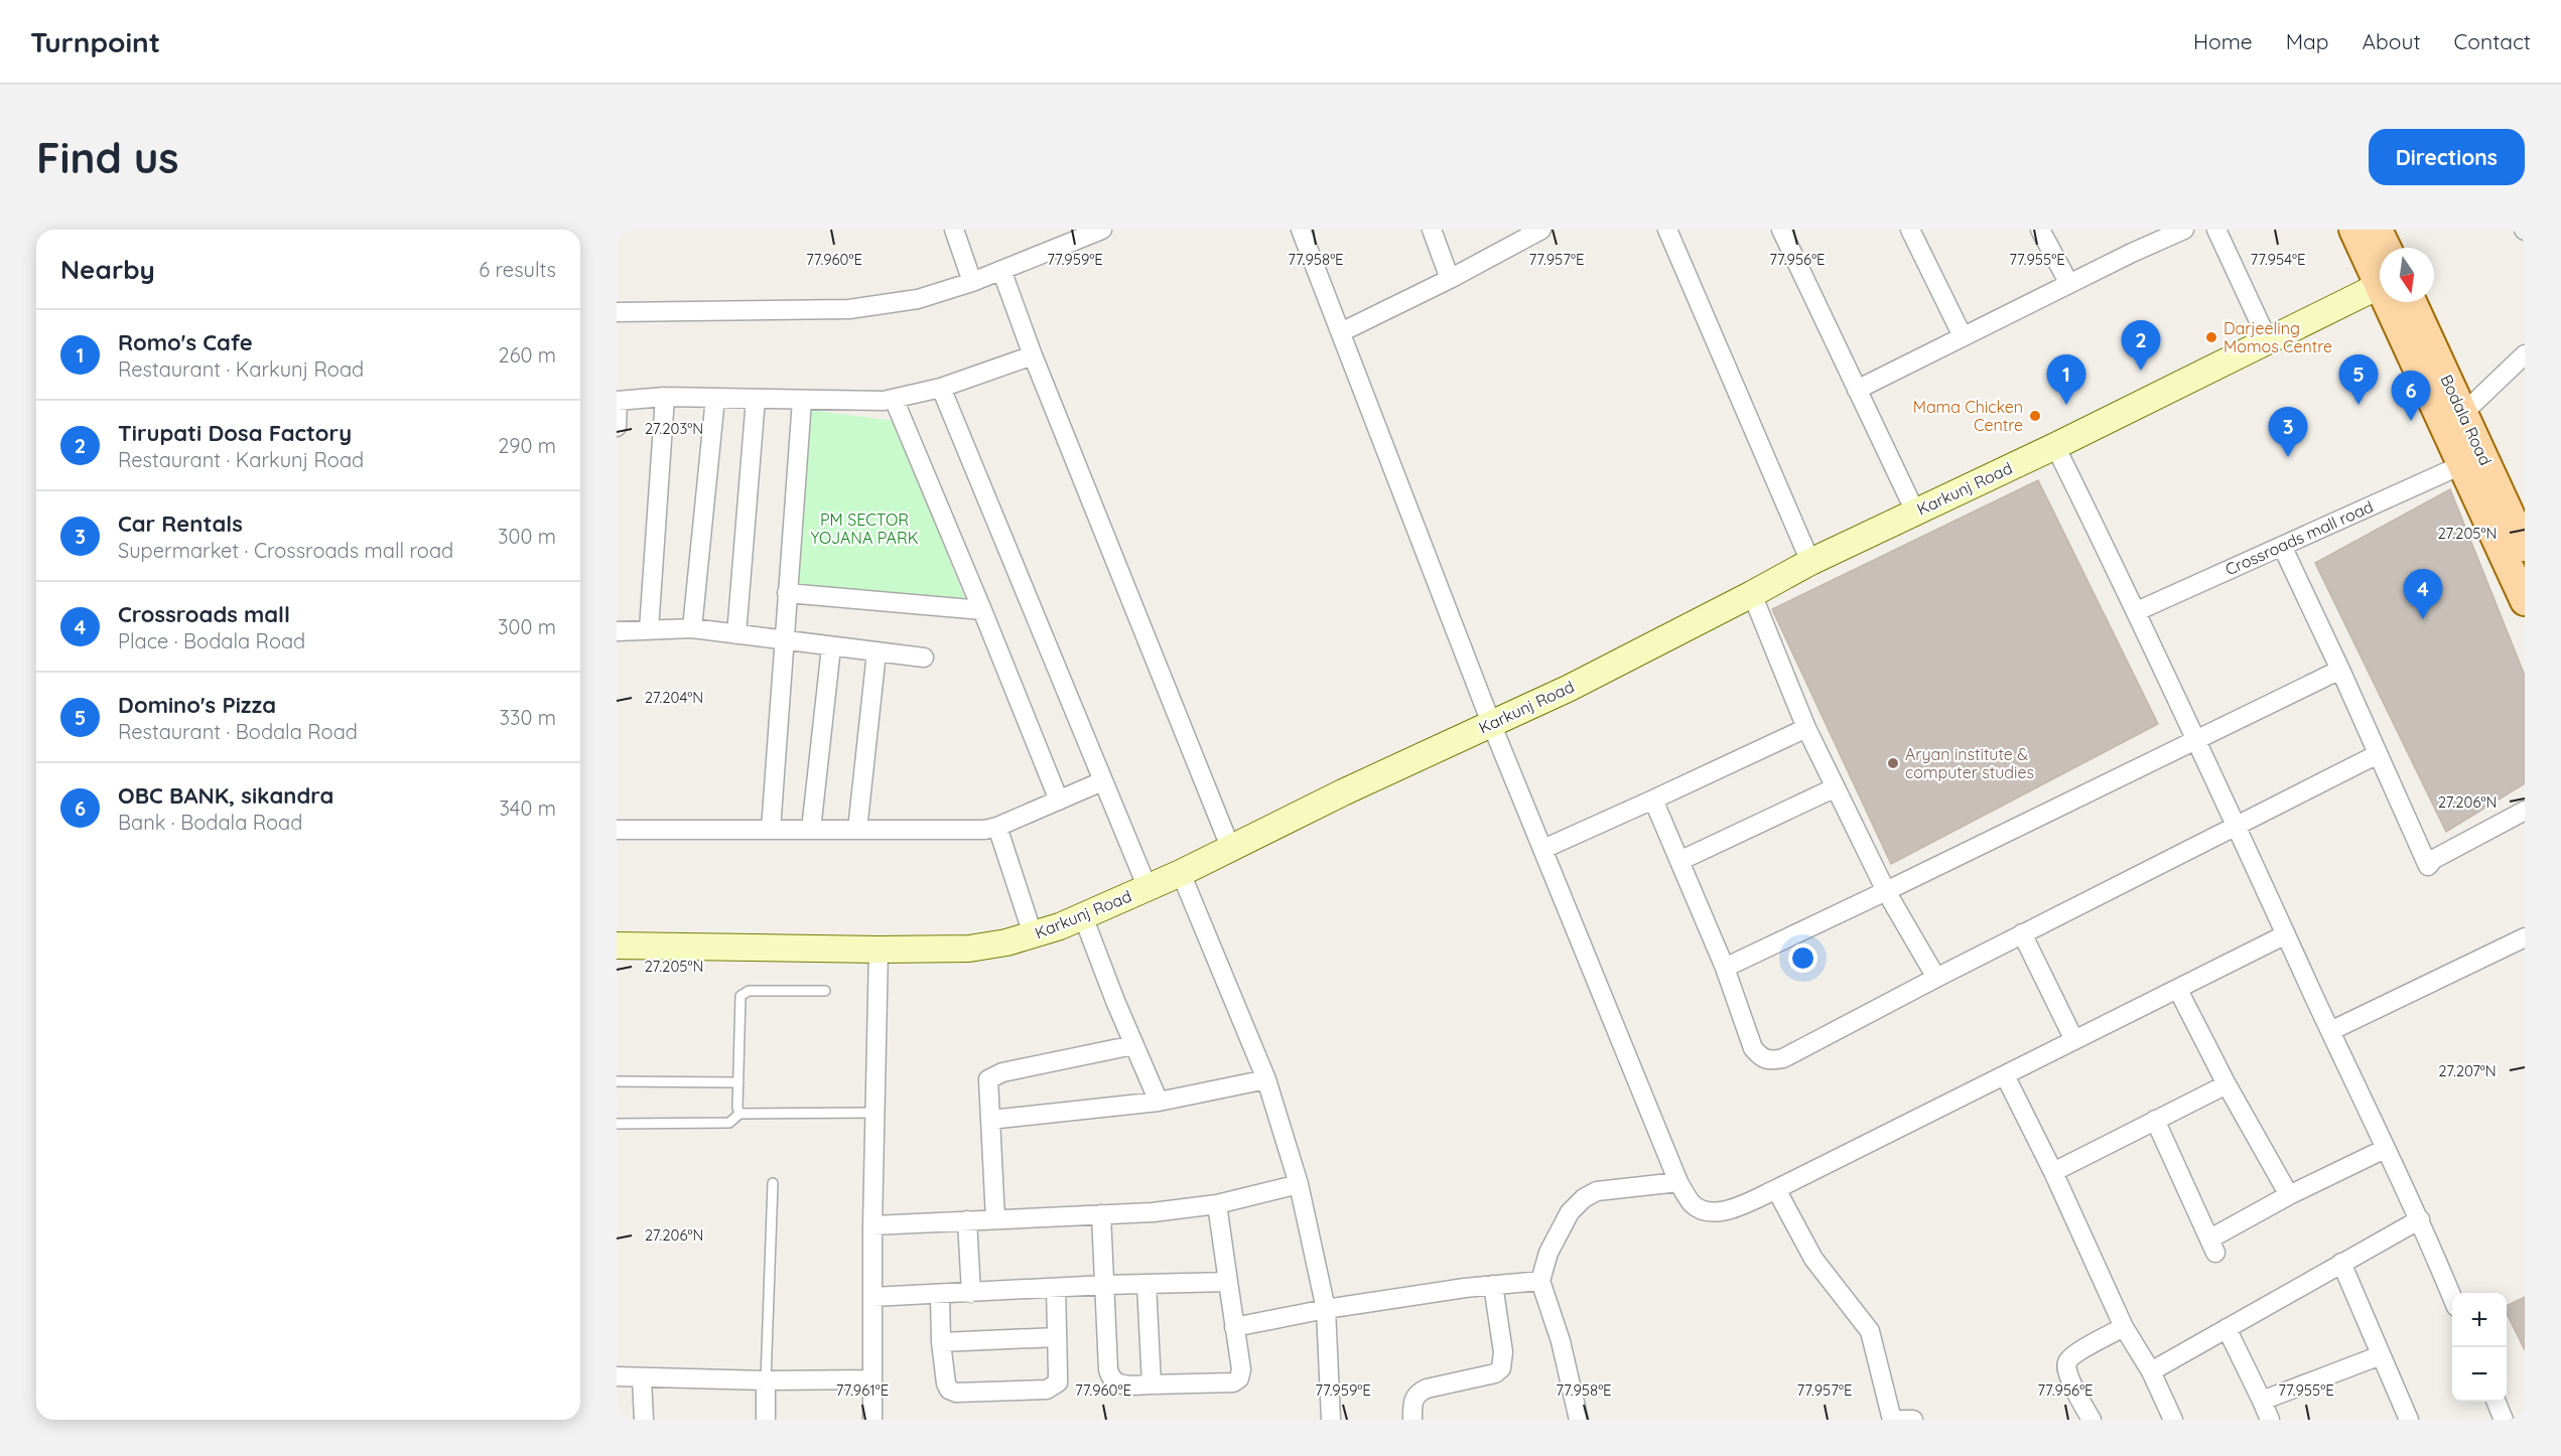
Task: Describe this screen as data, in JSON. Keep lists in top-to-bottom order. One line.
{"streets":{"main road":["Bodala Road"],"street":["Karkunj Road","Crossroads mall road"]},"crossings":[["Bodala Road","Crossroads mall road"]],"parks":["PM SECTOR YOJANA PARK"],"places":["Darjeeling Momos Centre","Mama Chicken Centre","Aryan institute & computer studies"],"north":"bottom","page":{"header":"Turnpoint","nav":["Home","Map","About","Contact"],"buttons":"Directions","title":"Find us","heading":["Nearby","6 results"],"list":[{"mark":"1","name":"Romo's Cafe","note":"Restaurant · Karkunj Road","value":"260 m"},{"mark":"2","name":"Tirupati Dosa Factory","note":"Restaurant · Karkunj Road","value":"290 m"},{"mark":"3","name":"Car Rentals","note":"Supermarket · Crossroads mall road","value":"300 m"},{"mark":"4","name":"Crossroads mall","note":"Place · Bodala Road","value":"300 m"},{"mark":"5","name":"Domino's Pizza","note":"Restaurant · Bodala Road","value":"330 m"},{"mark":"6","name":"OBC BANK, sikandra","note":"Bank · Bodala Road","value":"340 m"}],"pins":["2","1","5","6","3","4"],"map_buttons":["+","−"]},"coordinates":["77.960°E","77.959°E","77.958°E","77.957°E","77.956°E","77.955°E","77.954°E","27.203°N","27.205°N","27.204°N","27.206°N","27.207°N","77.961°E"]}
